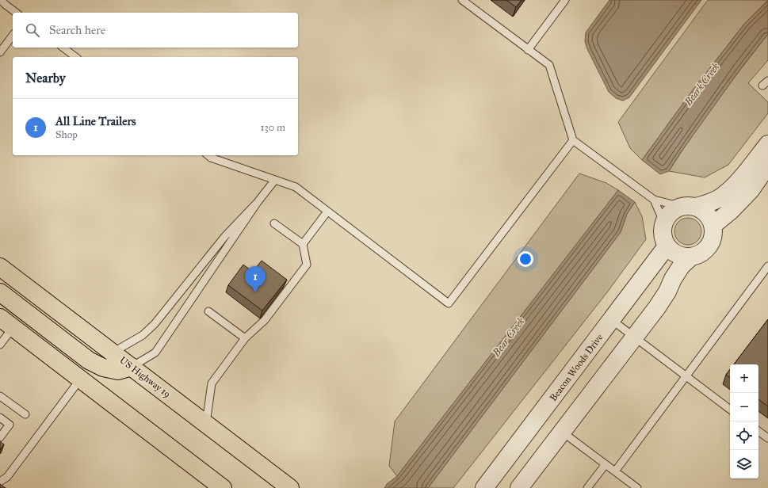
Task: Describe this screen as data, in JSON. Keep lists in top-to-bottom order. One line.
{"streets":{"highway":["US Highway 19"],"street":["Beacon Woods Drive"]},"water":["Beark Creek","Bear Creek"],"page":{"search":"Search here","heading":"Nearby","list":[{"mark":"1","name":"All Line Trailers","note":"Shop","value":"130 m"}],"pins":"1","map_buttons":["+","−"]}}
